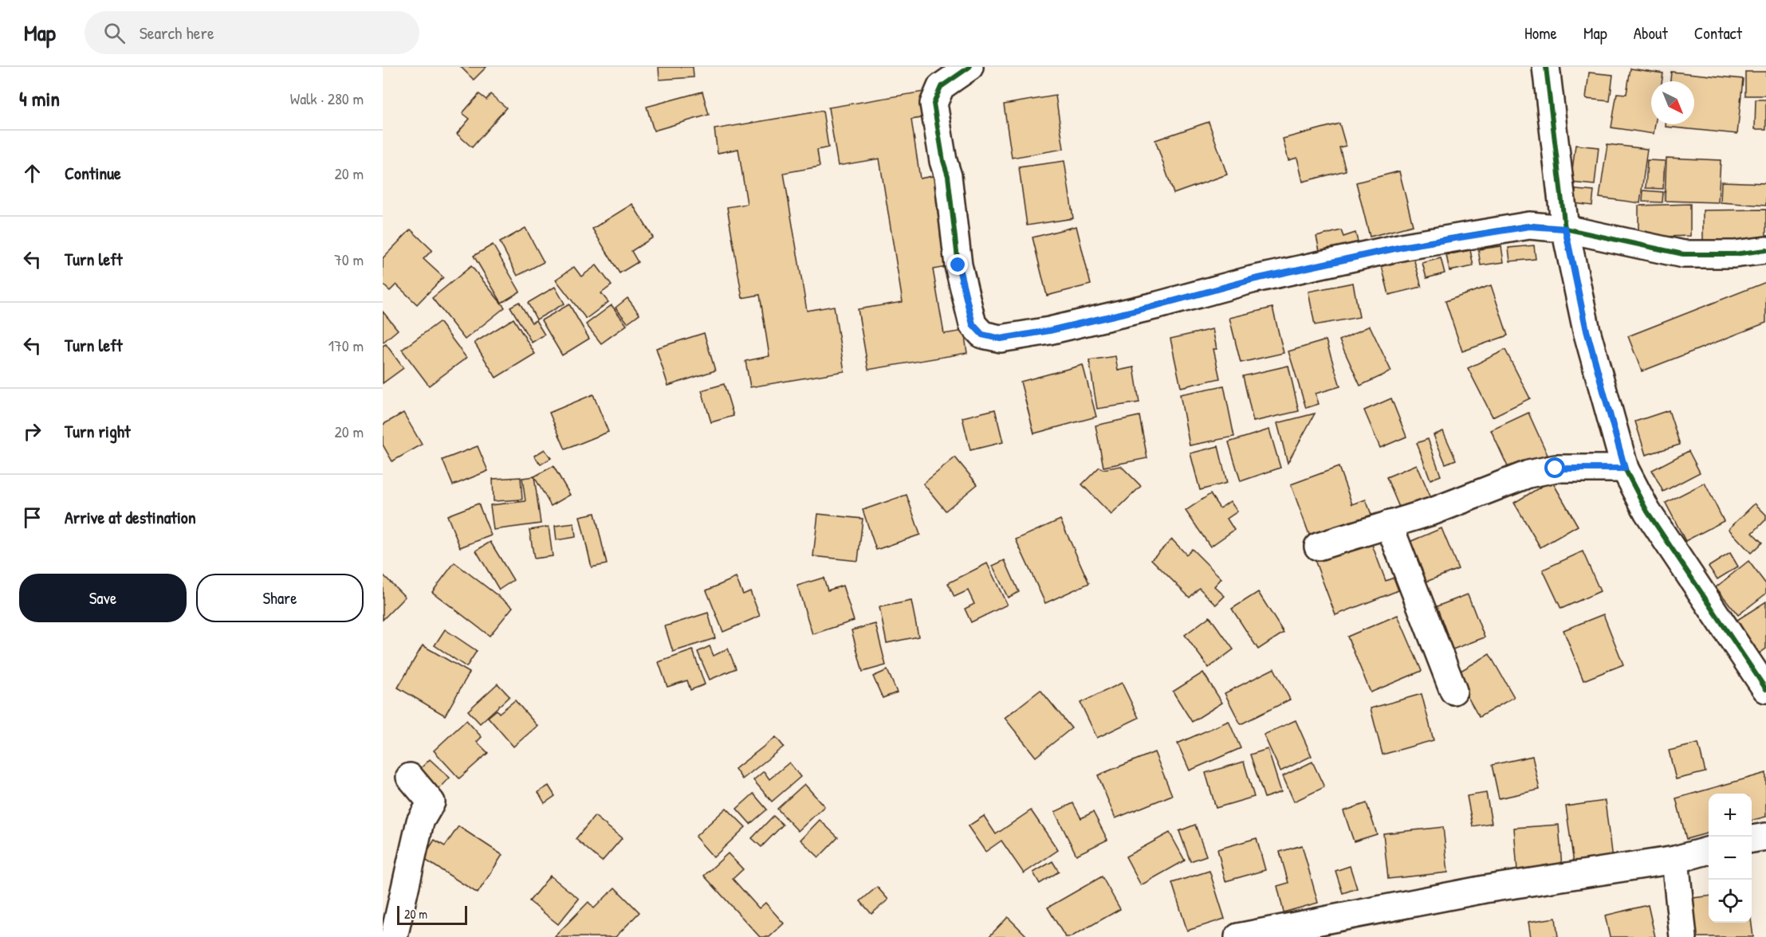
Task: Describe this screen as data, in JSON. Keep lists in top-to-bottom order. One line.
{"scale_bar":"20 m","north":"bottom right","page":{"header":"Map","search":"Search here","nav":["Home","Map","About","Contact"],"heading":["4 min","Walk · 280 m"],"list":[["Continue","20 m"],["Turn left","70 m"],["Turn left","170 m"],["Turn right","20 m"],"Arrive at destination"],"buttons":["Save","Share"],"map_buttons":["+","−"],"scale":"20 m"}}
